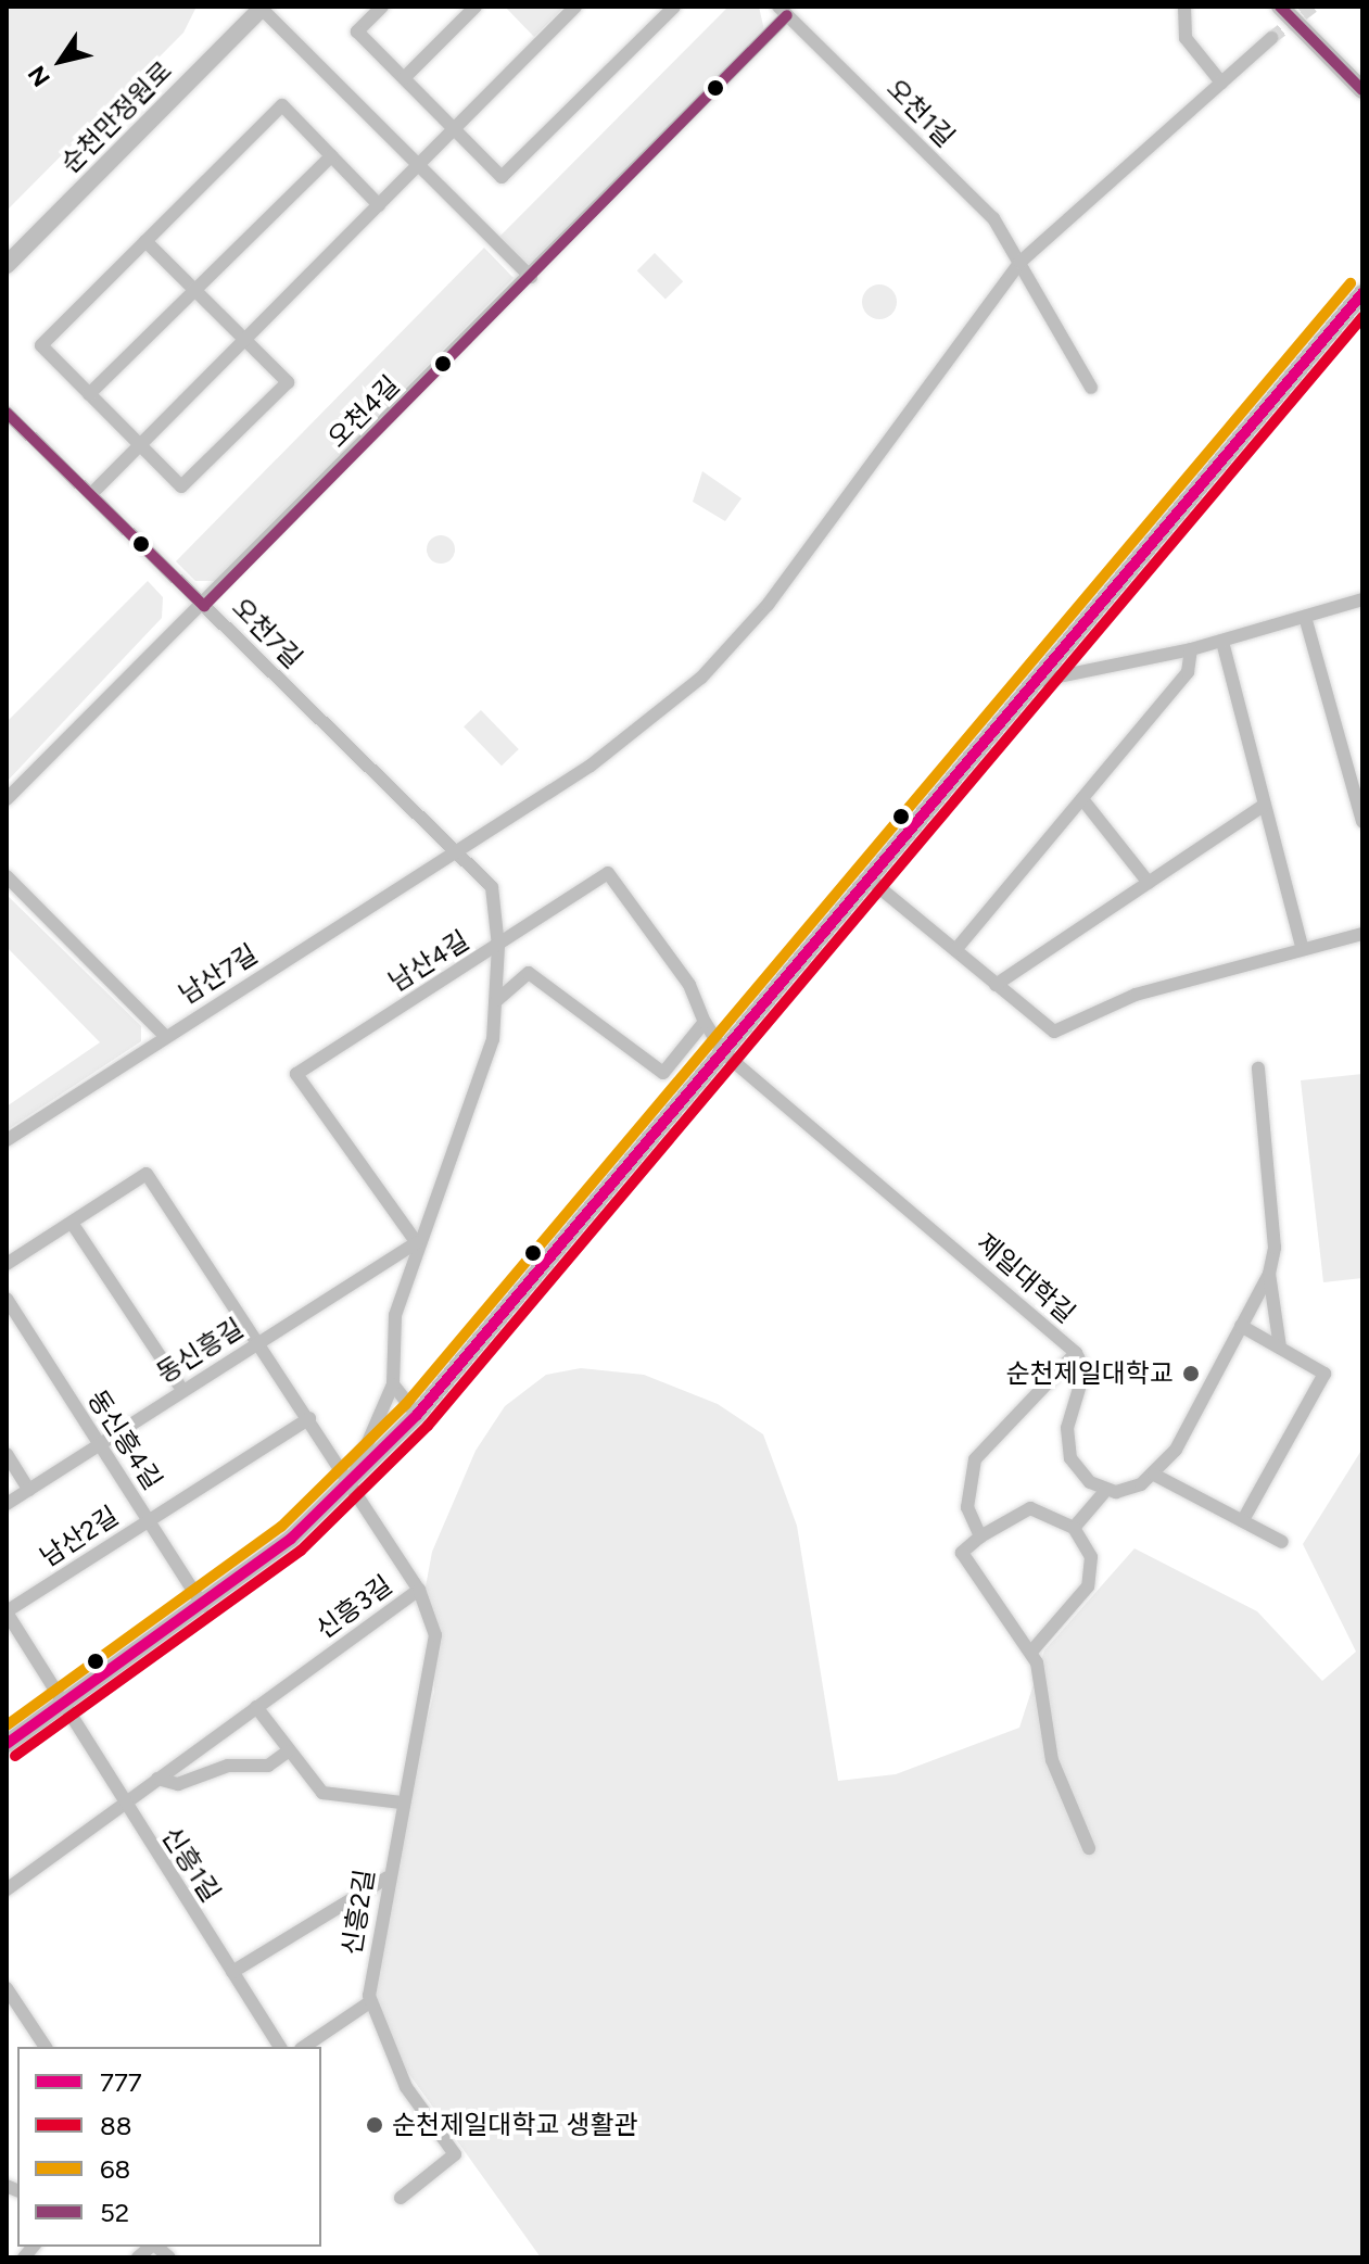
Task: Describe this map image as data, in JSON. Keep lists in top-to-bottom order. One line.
{"streets":{"main road":["순천만정원로"],"street":["오천1길","오천4길","오천7길","남산4길","남산7길","제일대학길","동신흥길","동신흥4길","남산2길","신흥3길","신흥1길","신흥2길"]},"crossings":[["오천1길","오천4길"],["오천1길","남산7길"],["오천4길","오천7길"],["오천7길","남산4길"],["오천7길","남산7길"],["오천7길","동신흥길"],["남산4길","제일대학길"],["남산4길","동신흥길"],["동신흥길","동신흥4길"],["동신흥4길","남산2길"],["남산2길","신흥1길"],["신흥3길","신흥1길"],["신흥3길","신흥2길"]],"places":["순천제일대학교","순천제일대학교 생활관"],"lines":["transit line 52","transit line 68","transit line 777","transit line 88"],"legend":["777","88","68","52"],"north":"bottom left"}
